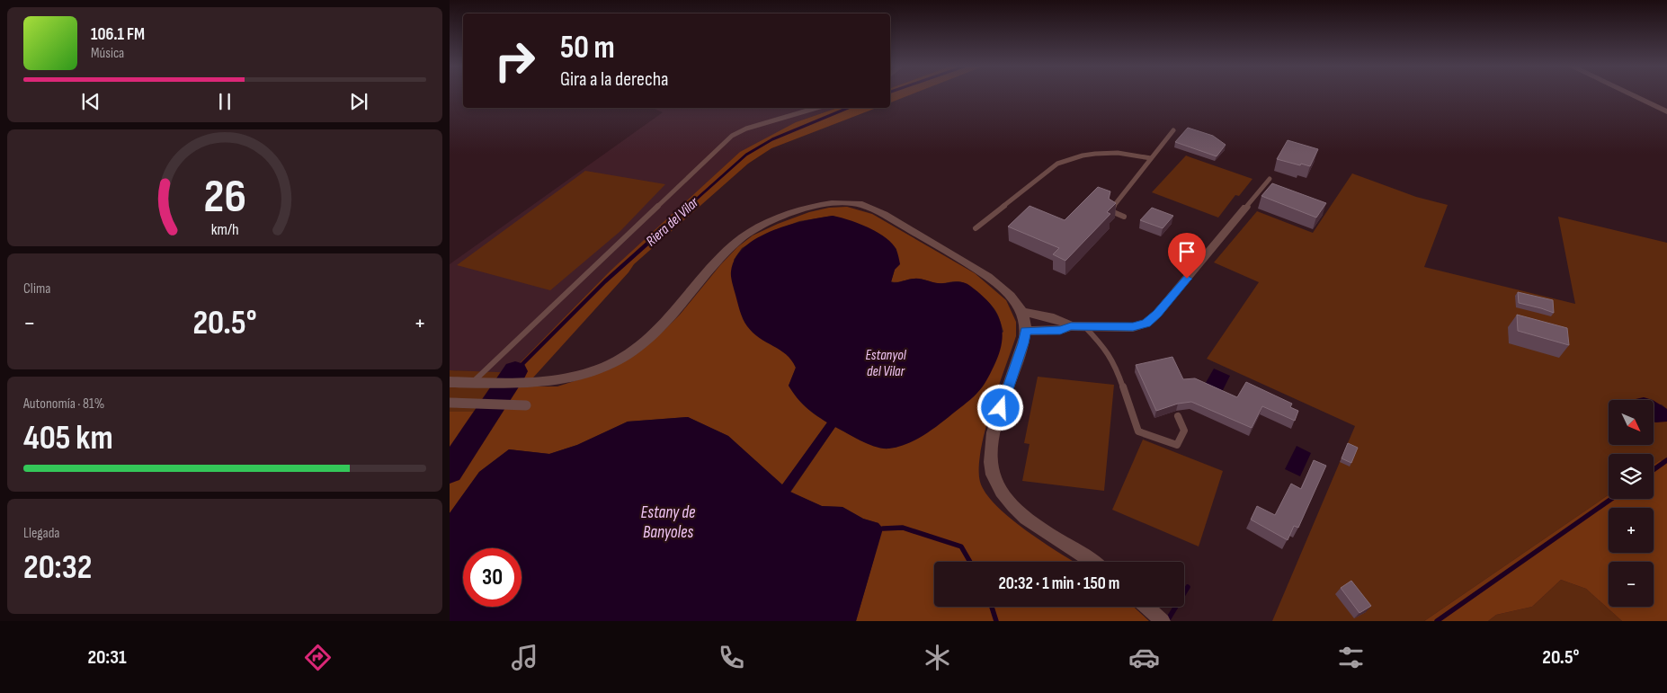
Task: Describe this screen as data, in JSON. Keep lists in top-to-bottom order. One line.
{"water":["Riera del Vilar","Estanyol del Vilar","Estany de Banyoles"],"north":"bottom right","page":{"turn":["50 m","Gira a la derecha"],"song":["106.1 FM","Música"],"tile":["Clima",["Autonomía · 81%","405 km"],["Llegada","20:32"]],"heat":["−","20.5°","+"],"map_buttons":["+","−"],"limit":"30","trip":"20:32 · 1 min · 150 m","tabs":["20:31","20.5°"],"gauge":["26","km/h"]}}
